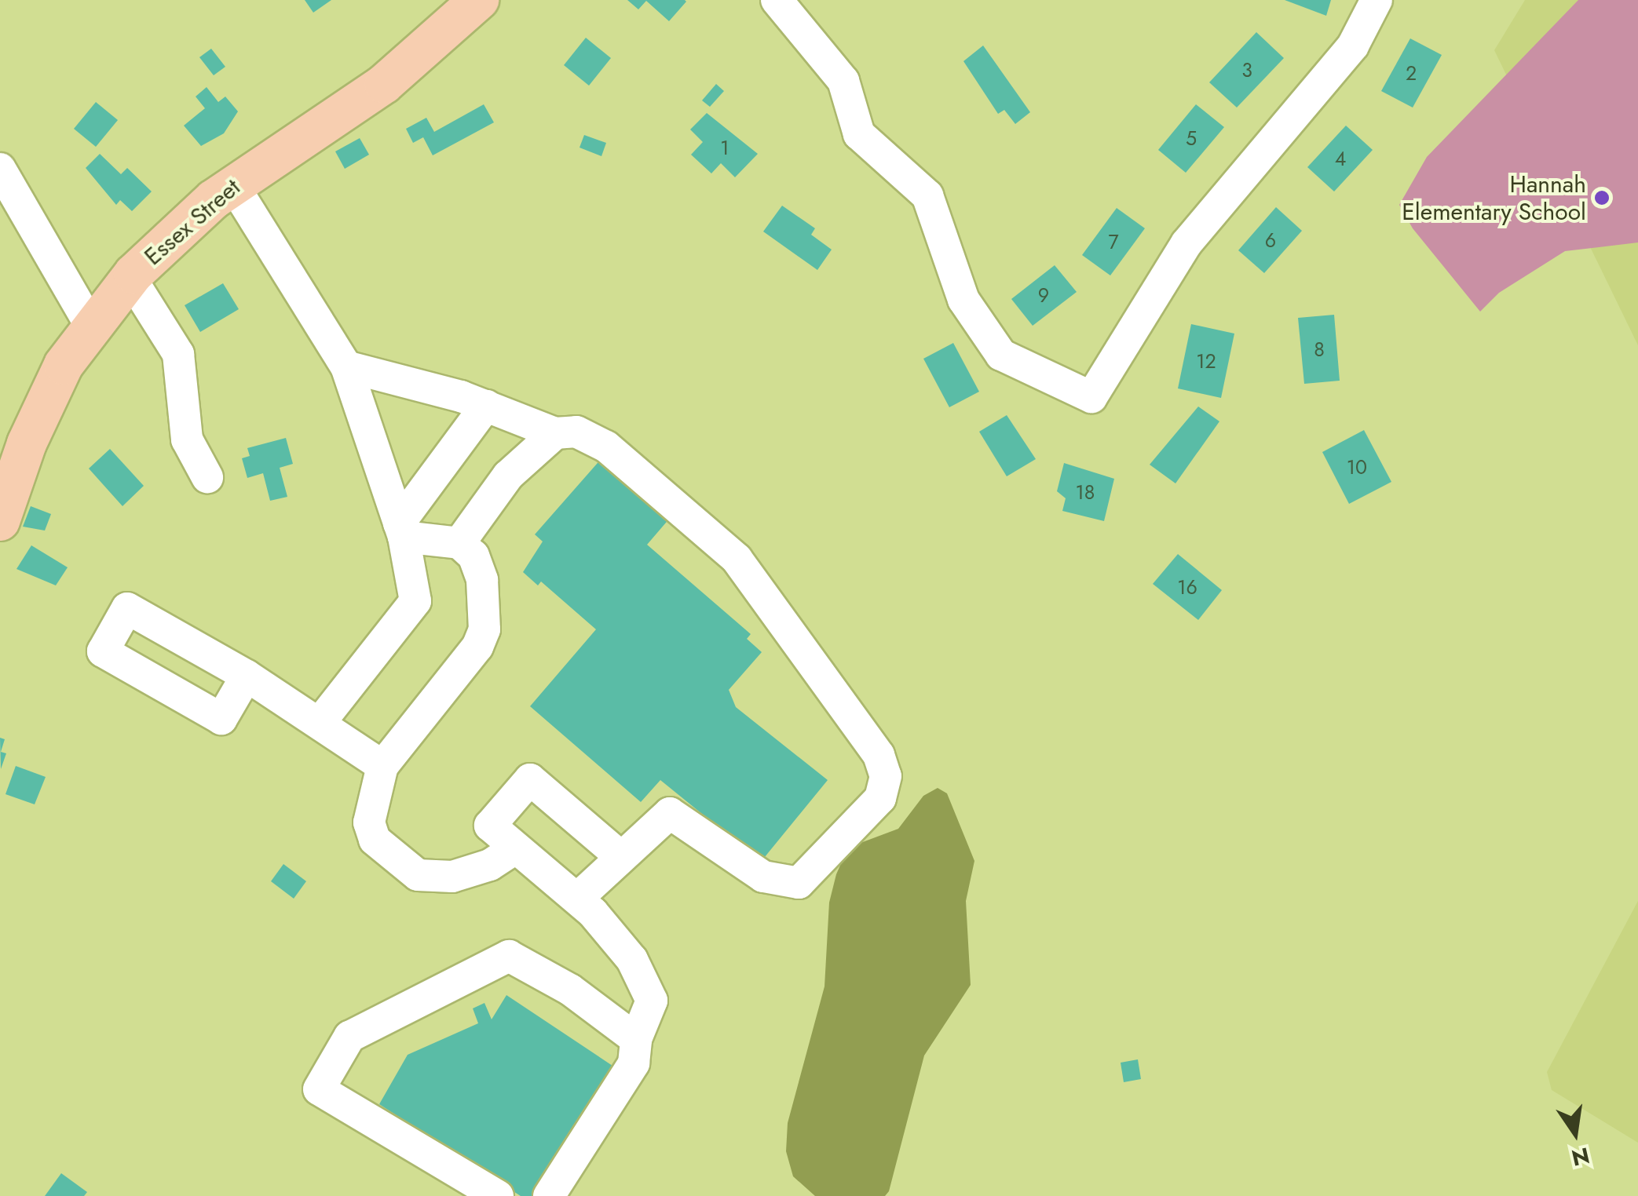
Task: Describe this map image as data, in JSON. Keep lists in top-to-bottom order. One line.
{"streets":{"main road":["Essex Street"]},"places":["Hannah Elementary School"],"house_numbers":["3","2","5","1","4","6","7","9","8","12","10","18","16"],"north":"bottom"}
